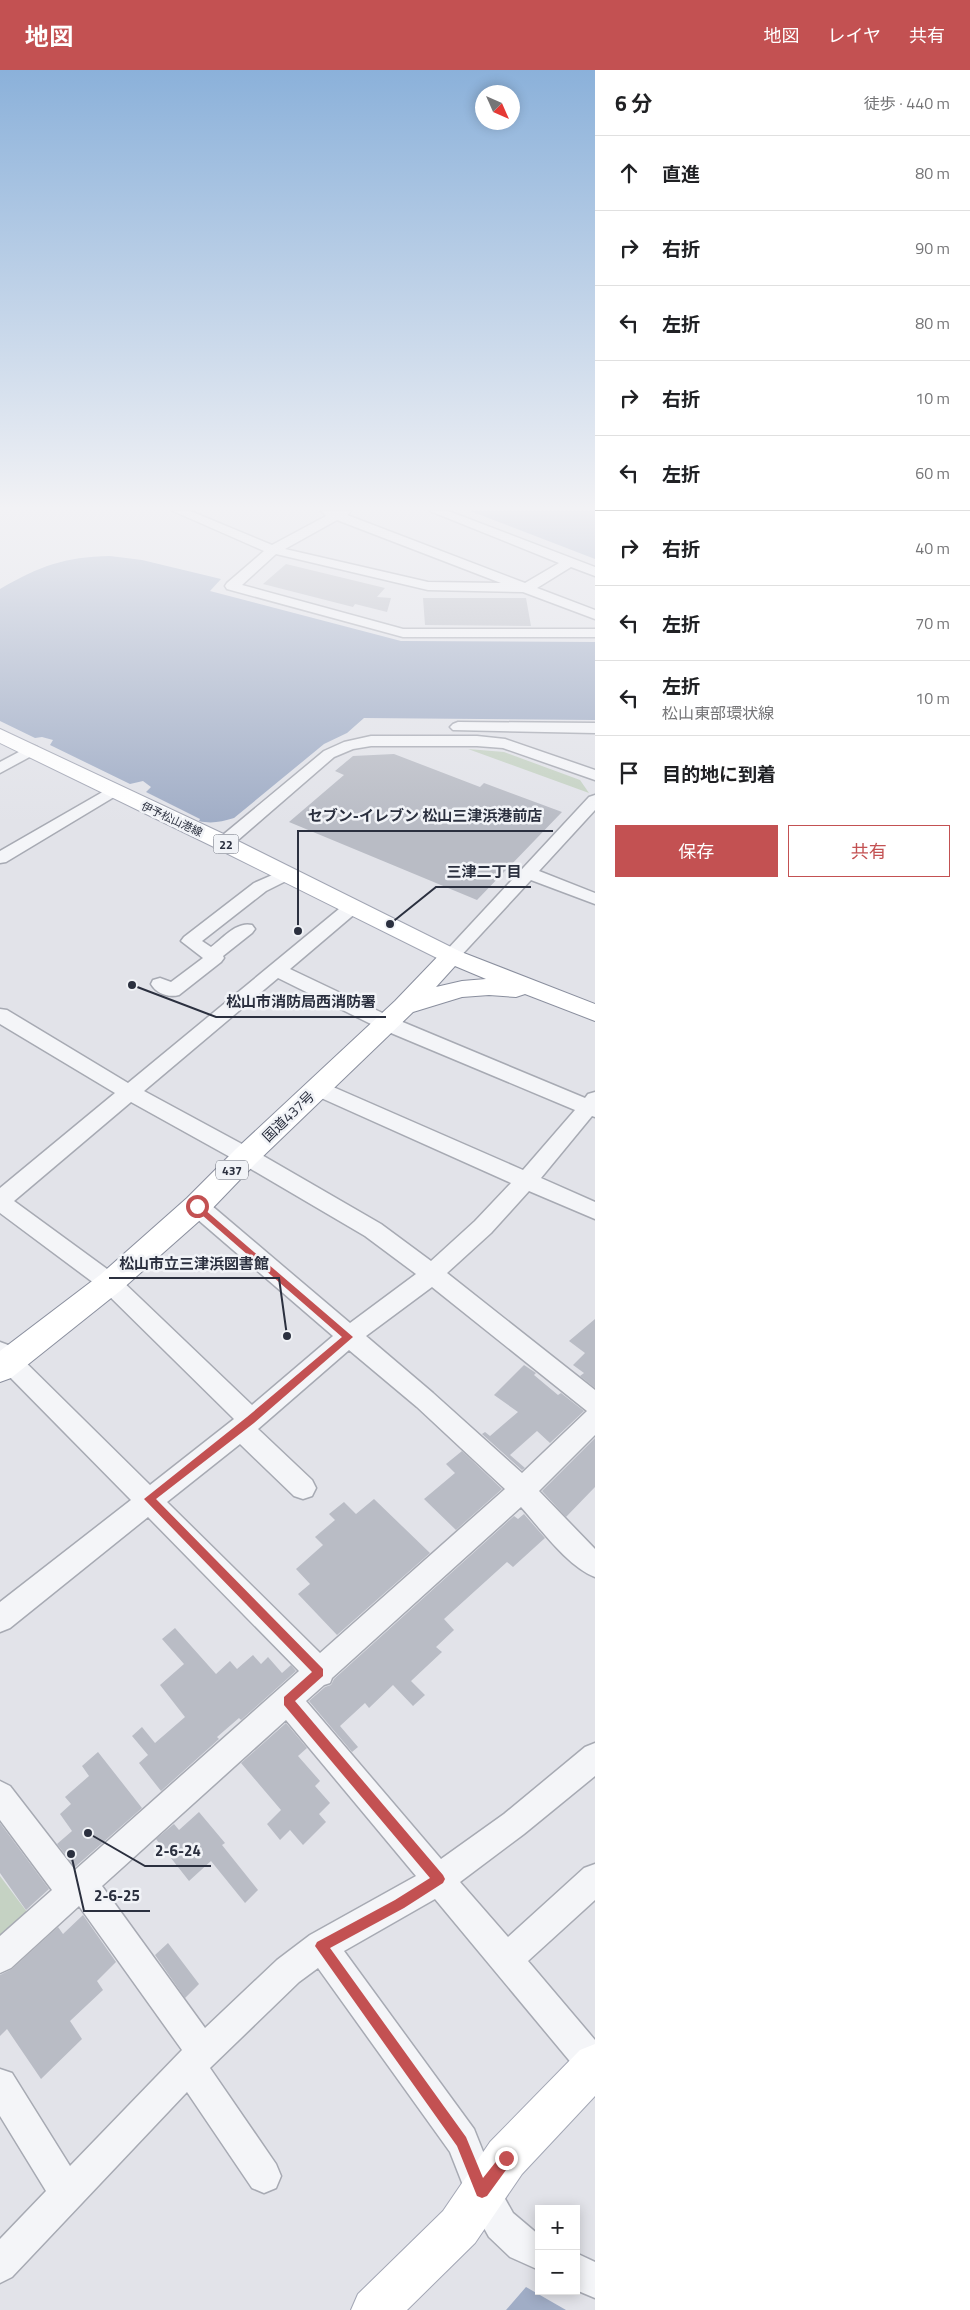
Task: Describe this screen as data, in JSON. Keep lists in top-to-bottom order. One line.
{"streets":{"main road":["伊予松山港線","22","国道437号","437"]},"crossings":[["伊予松山港線","国道437号"]],"places":["三津二丁目","セブン-イレブン 松山三津浜港前店","松山市消防局西消防署","松山市立三津浜図書館","2-6-24","2-6-25"],"north":"bottom right","page":{"header":"地図","nav":["地図","レイヤ","共有"],"heading":["6 分","徒歩 · 440 m"],"list":[["直進","80 m"],["右折","90 m"],["左折","80 m"],["右折","10 m"],["左折","60 m"],["右折","40 m"],["左折","70 m"],["左折","松山東部環状線","10 m"],"目的地に到着"],"buttons":["保存","共有"],"map_buttons":["+","−"]}}
